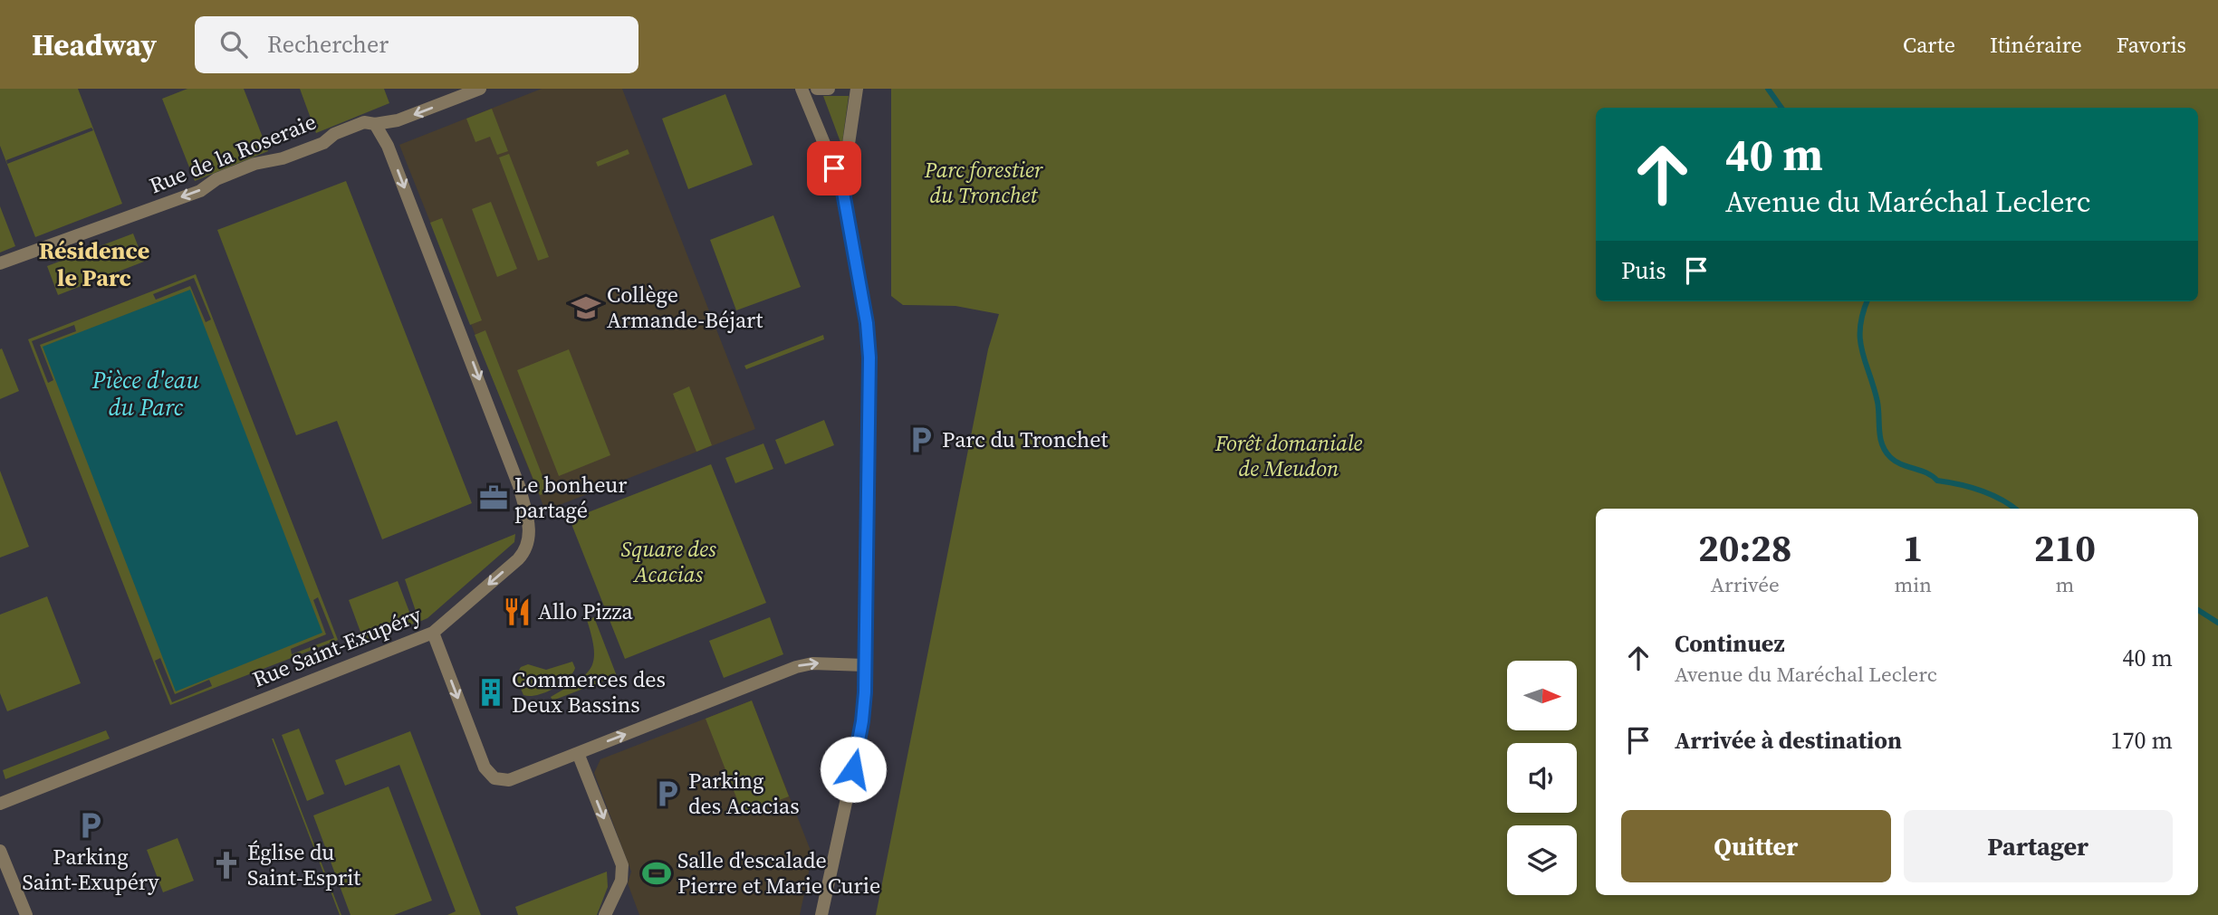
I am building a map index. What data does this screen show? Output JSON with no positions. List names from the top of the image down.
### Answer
{
  "streets": {
    "street": ["Rue de la Roseraie", "Rue Saint-Exupéry"]
  },
  "crossings": [
    ["Rue de la Roseraie", "Rue Saint-Exupéry"]
  ],
  "one_way": ["Rue de la Roseraie", "Rue Saint-Exupéry"],
  "districts": ["Résidence le Parc"],
  "water": ["Pièce d'eau du Parc"],
  "parks": ["Parc forestier du Tronchet", "Forêt domaniale de Meudon", "Square des Acacias"],
  "places": {
    "school or university": ["Collège Armande-Béjart"],
    "parking": ["Parc du Tronchet", "Parking des Acacias", "Parking Saint-Exupéry"],
    "office": ["Le bonheur partagé"],
    "restaurant": ["Allo Pizza"],
    "building": ["Commerces des Deux Bassins"],
    "church": ["Église du Saint-Esprit"],
    "sports": ["Salle d'escalade Pierre et Marie Curie"]
  },
  "north": "right",
  "page": {
    "header": "Headway",
    "search": "Rechercher",
    "nav": ["Carte", "Itinéraire", "Favoris"],
    "turn": ["40 m", "Avenue du Maréchal Leclerc"],
    "then": "Puis",
    "eta": [
      "20:28",
      "Arrivée",
      "1",
      "min",
      "210",
      "m"
    ],
    "list": [
      {
        "name": "Continuez",
        "note": "Avenue du Maréchal Leclerc",
        "value": "40 m"
      },
      {
        "name": "Arrivée à destination",
        "value": "170 m"
      }
    ],
    "buttons": ["Quitter", "Partager"]
  }
}
